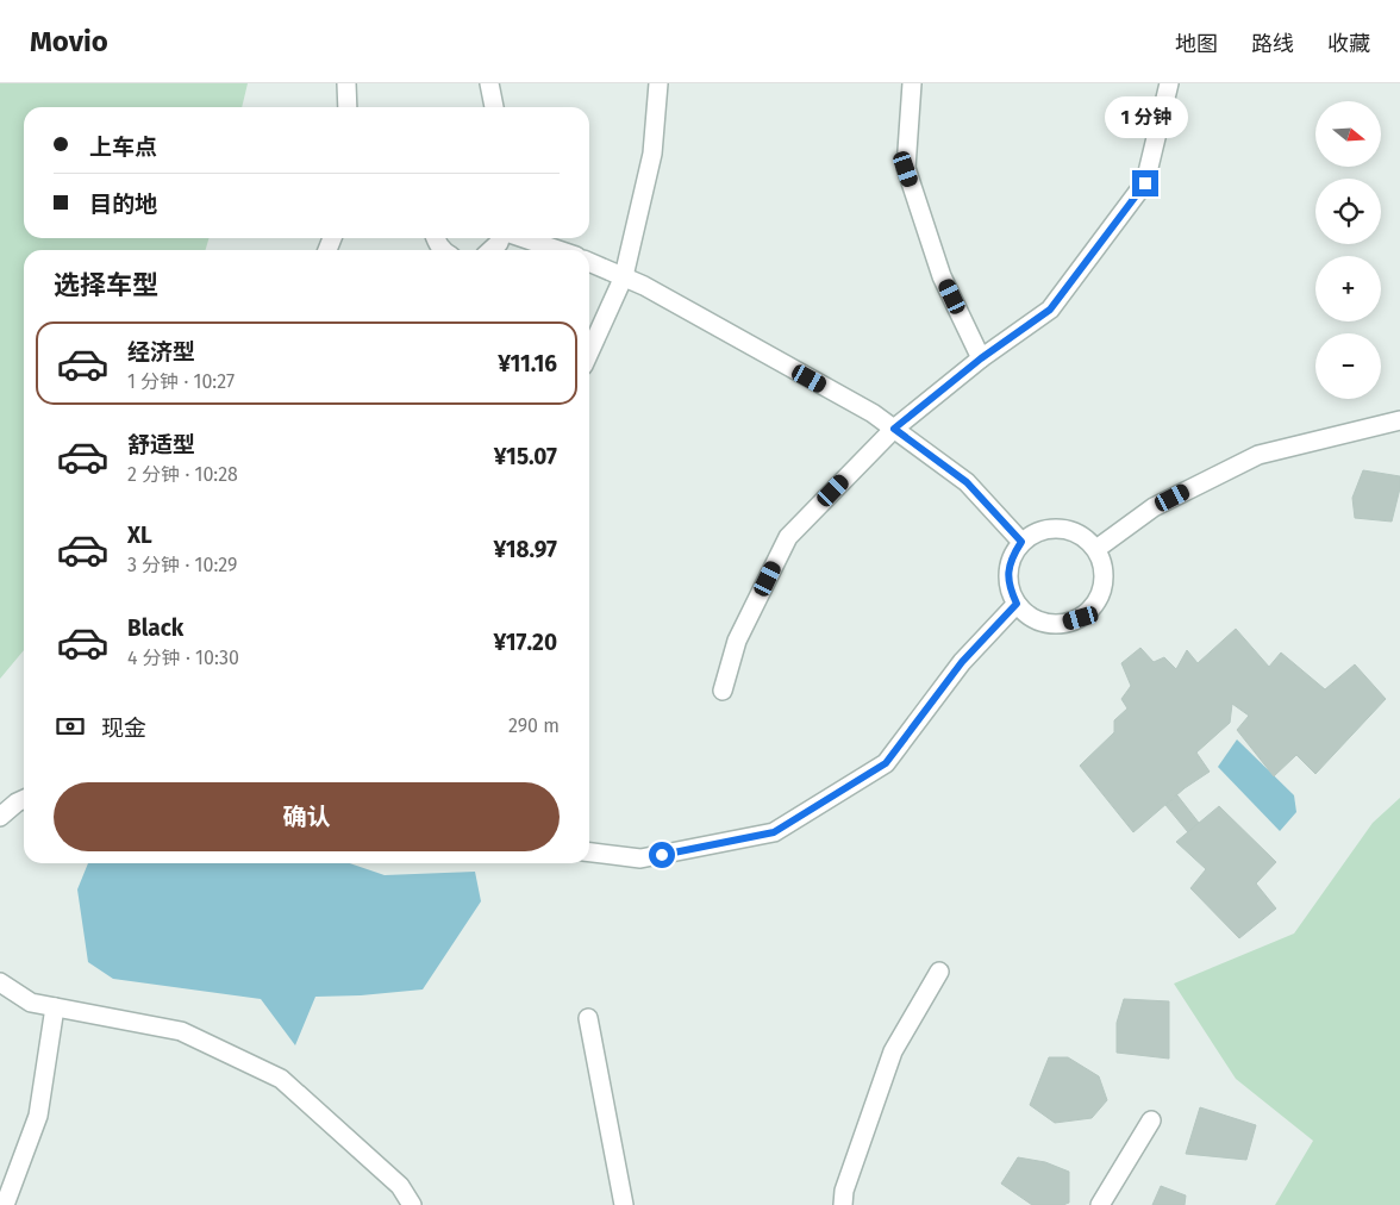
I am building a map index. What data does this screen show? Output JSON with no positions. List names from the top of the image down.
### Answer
{
  "north": "right",
  "page": {
    "header": "Movio",
    "nav": ["地图", "路线", "收藏"],
    "bubble": "1 分钟",
    "map_buttons": ["+", "−"],
    "banner": ["上车点", "目的地"],
    "heading": "选择车型",
    "list": [
      {
        "name": "经济型",
        "note": "1 分钟 · 10:27",
        "value": "¥11.16"
      },
      {
        "name": "舒适型",
        "note": "2 分钟 · 10:28",
        "value": "¥15.07"
      },
      {
        "name": "XL",
        "note": "3 分钟 · 10:29",
        "value": "¥18.97"
      },
      {
        "name": "Black",
        "note": "4 分钟 · 10:30",
        "value": "¥17.20"
      }
    ],
    "pay": ["现金", "290 m"],
    "buttons": "确认"
  }
}
